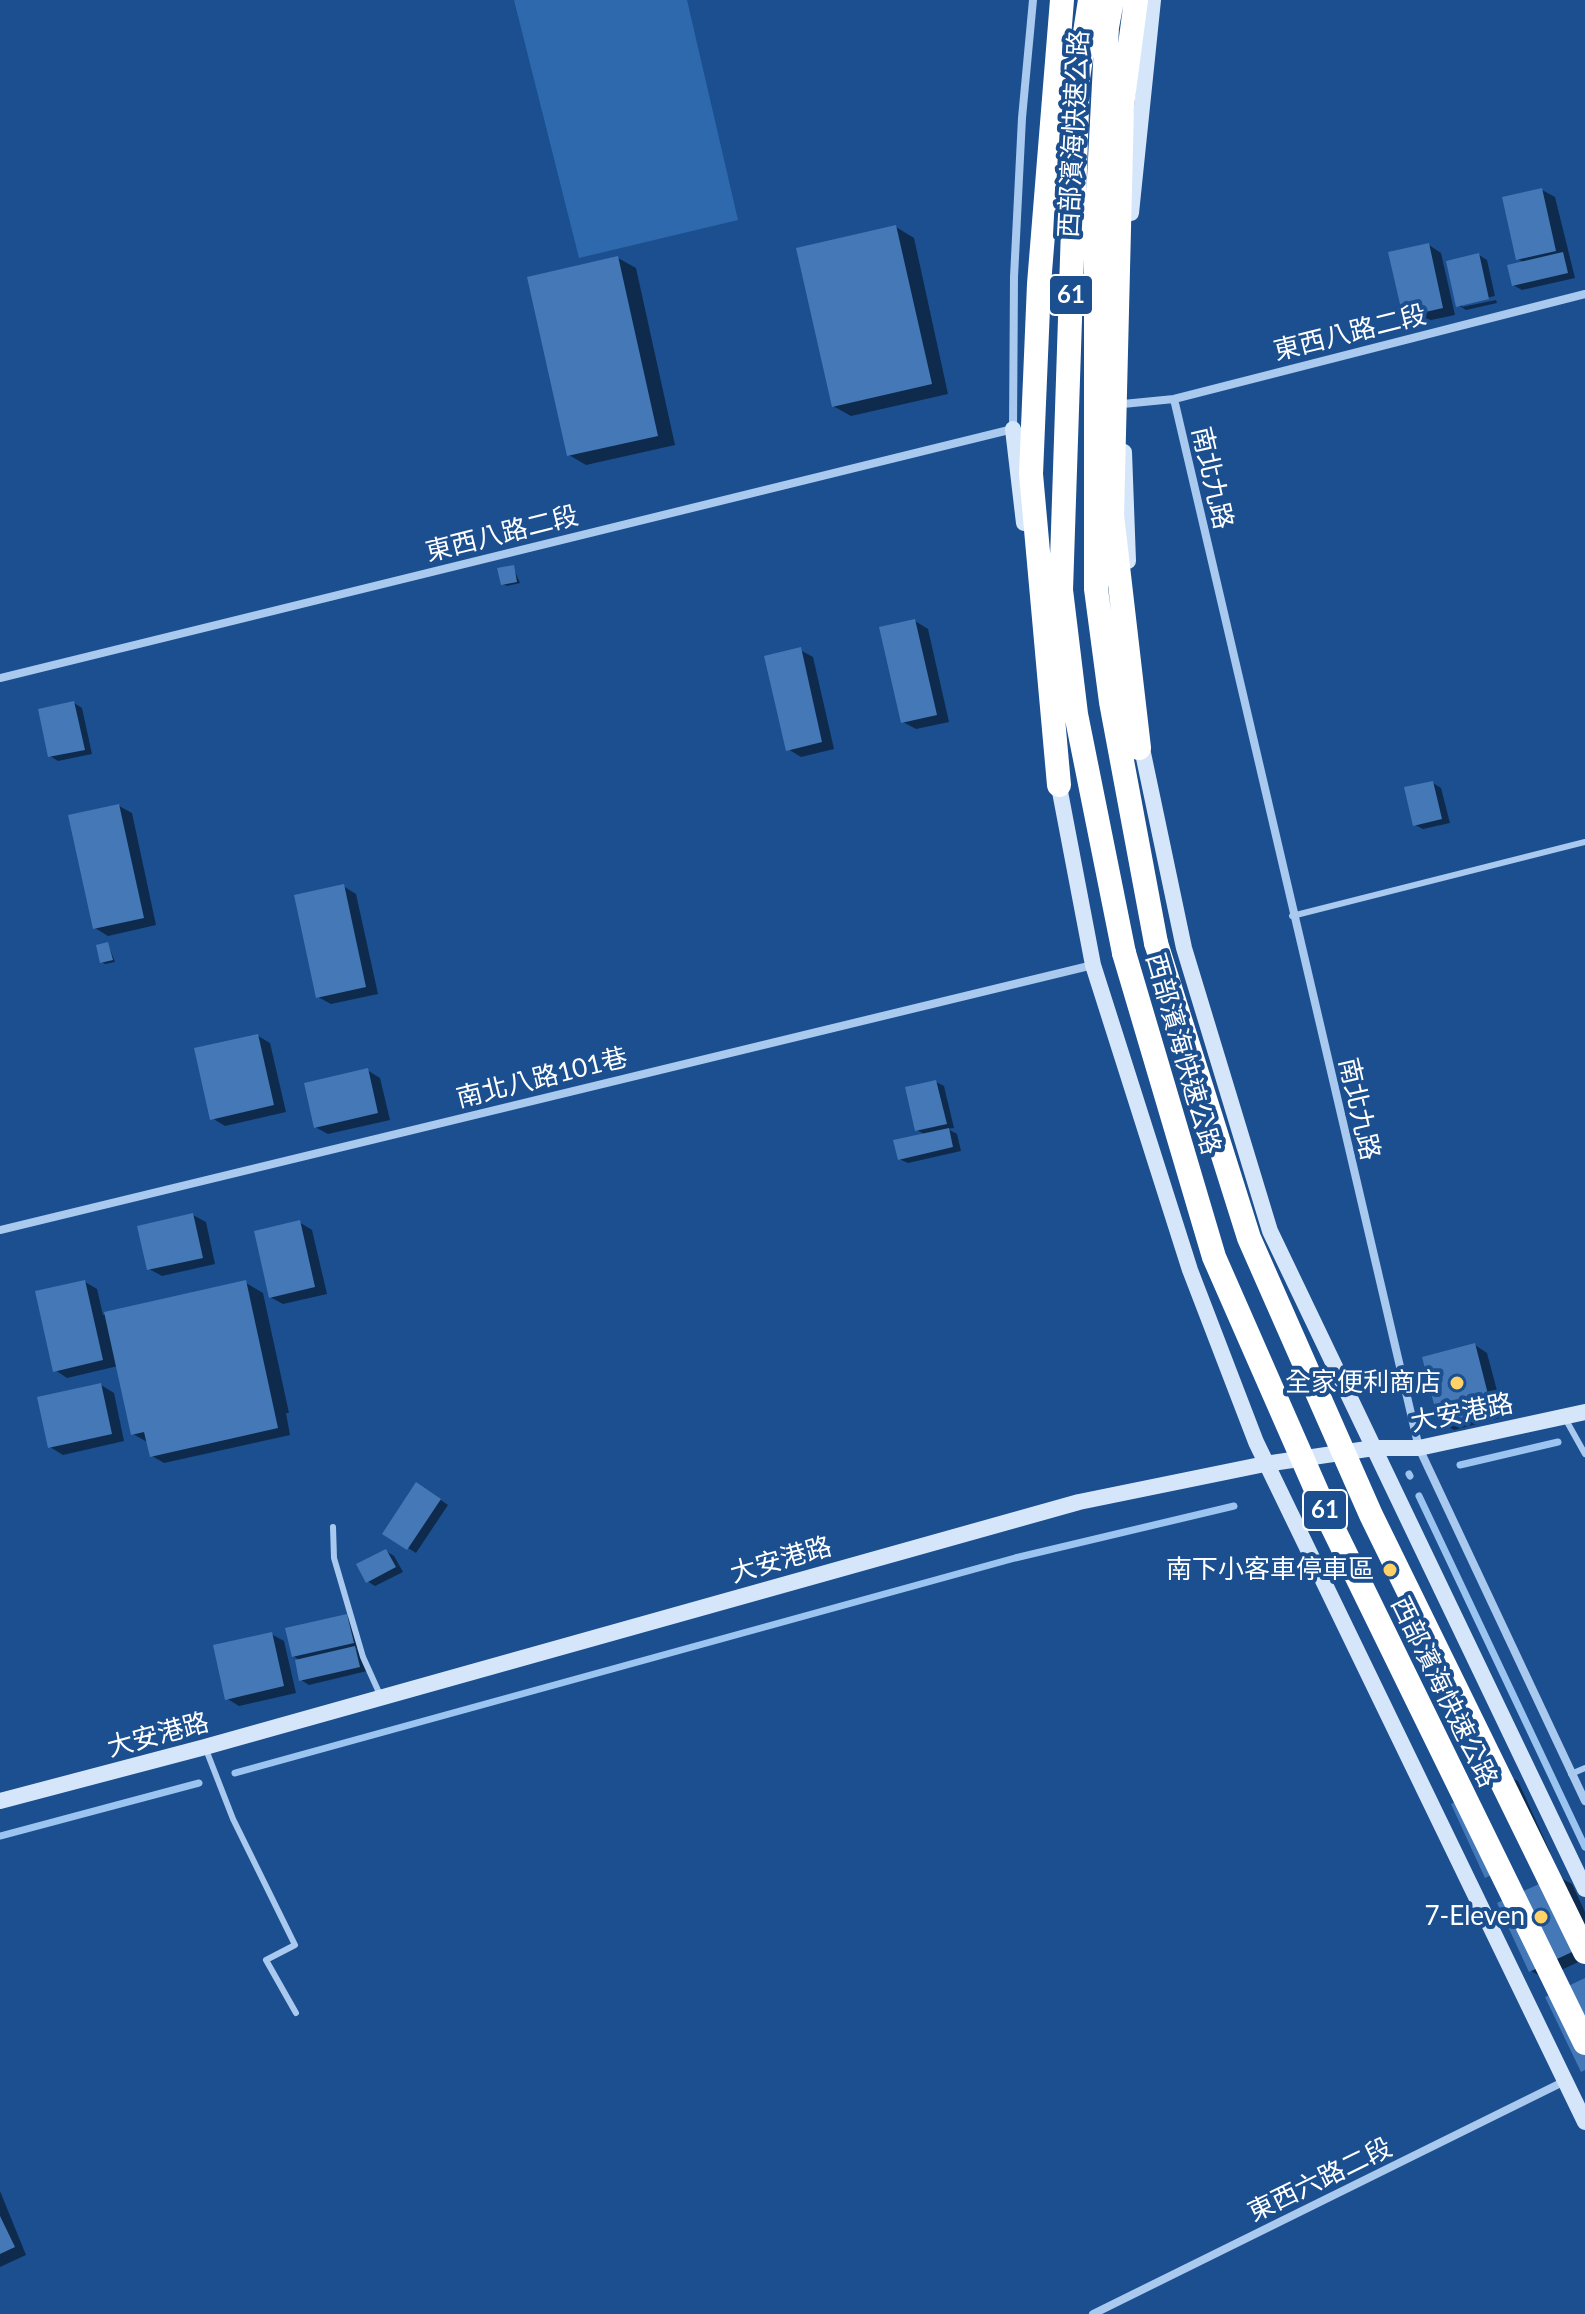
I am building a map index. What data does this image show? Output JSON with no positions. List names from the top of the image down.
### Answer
{
  "streets": {
    "highway": ["西部濱海快速公路", "61"],
    "street": [
      "東西八路二段",
      "南北九路",
      "南北八路101巷",
      "大安港路",
      "東西六路二段"
    ]
  },
  "crossings": [
    ["東西八路二段", "南北九路"],
    ["南北九路", "大安港路"]
  ],
  "places": ["全家便利商店", "南下小客車停車區", "7-Eleven"]
}
